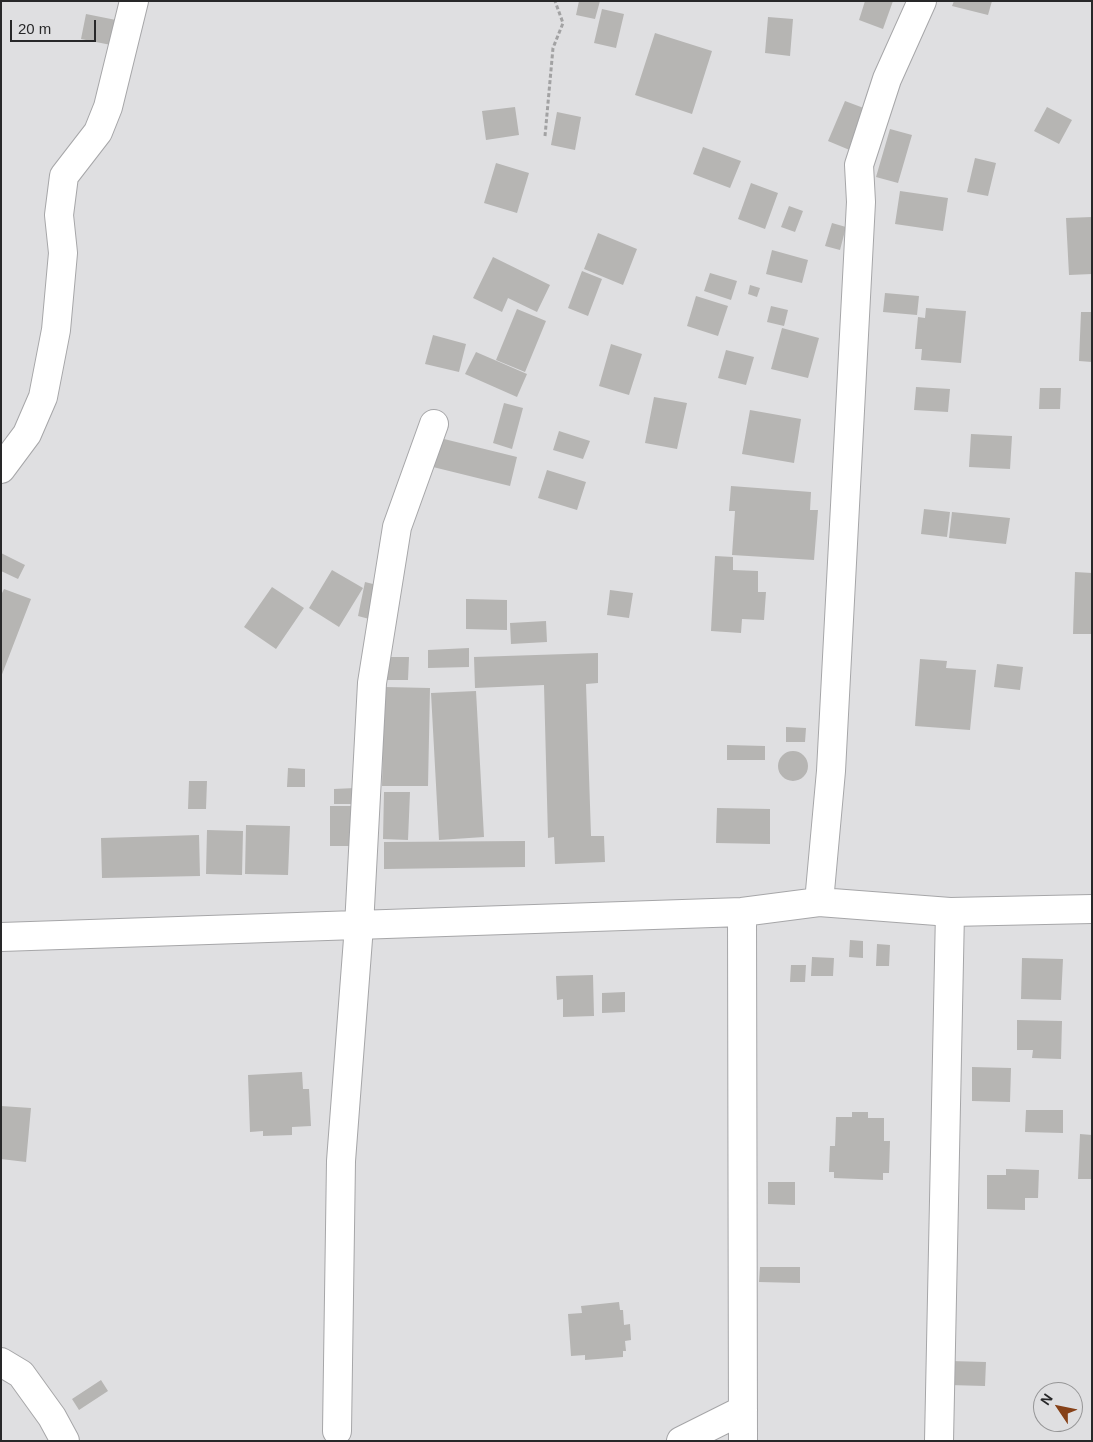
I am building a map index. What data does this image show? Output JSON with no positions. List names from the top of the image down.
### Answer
{
  "scale_bar": "20 m",
  "north": "top left"
}
